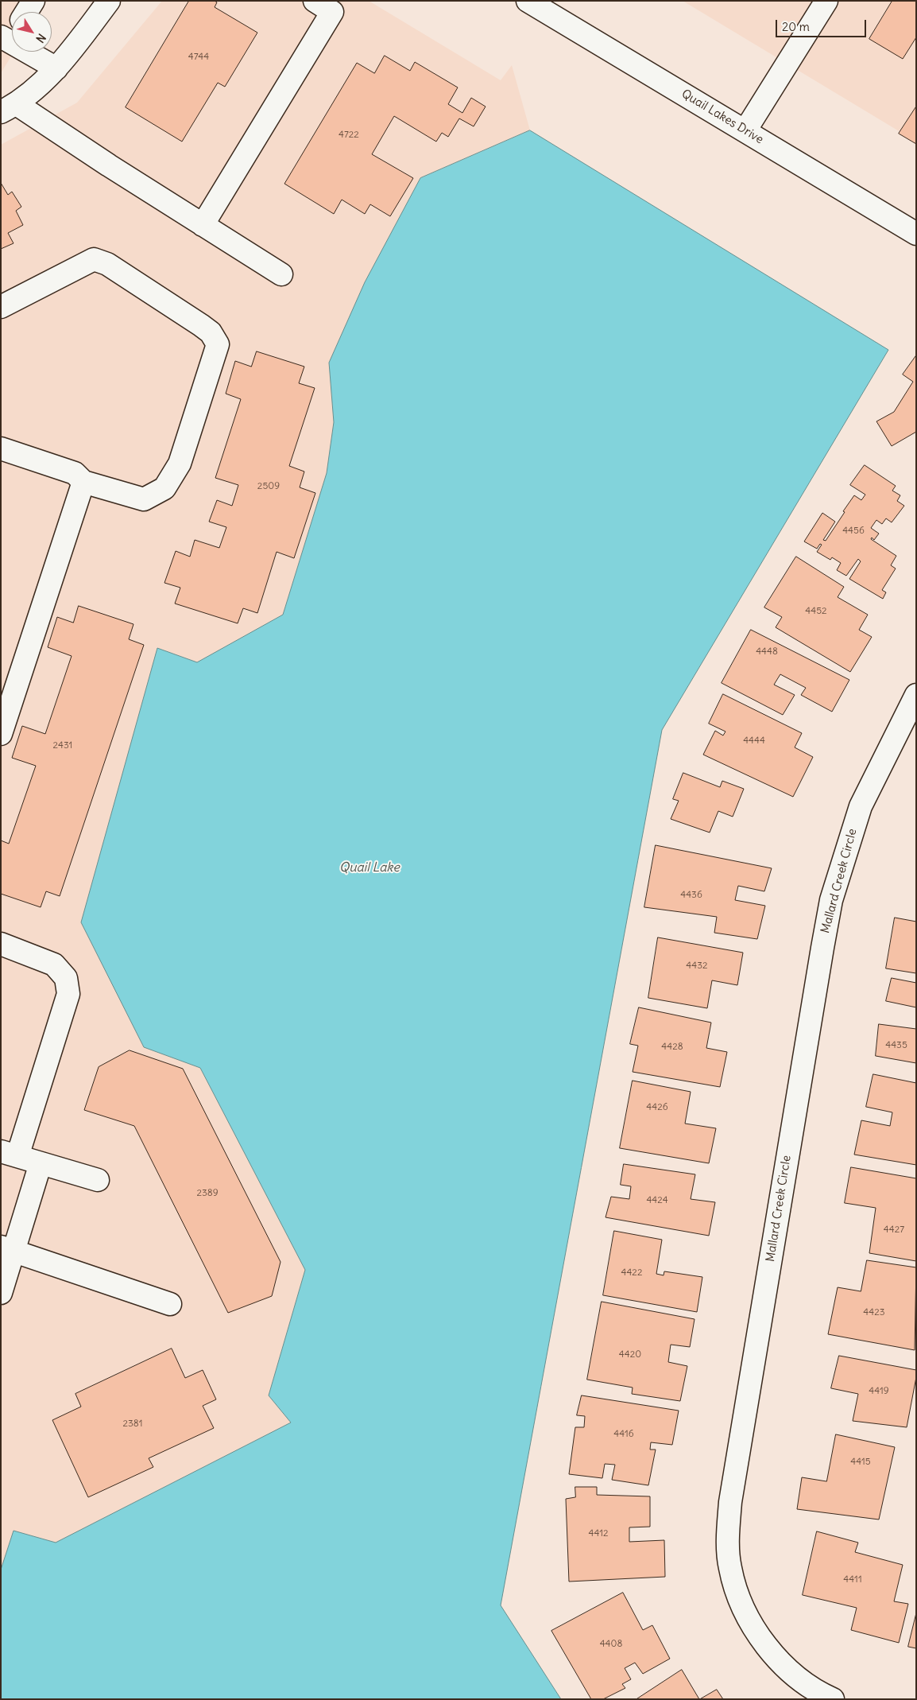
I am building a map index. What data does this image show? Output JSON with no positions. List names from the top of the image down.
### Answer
{
  "streets": {
    "street": ["Quail Lakes Drive", "Mallard Creek Circle"]
  },
  "water": ["Quail Lake"],
  "house_numbers": [
    "4744",
    "4722",
    "2509",
    "4456",
    "4452",
    "4448",
    "4444",
    "2431",
    "4436",
    "4432",
    "4435",
    "4428",
    "4426",
    "2389",
    "4424",
    "4427",
    "4422",
    "4423",
    "4420",
    "4419",
    "2381",
    "4416",
    "4415",
    "4412",
    "4411",
    "4408"
  ],
  "scale_bar": "20 m",
  "north": "bottom right"
}
